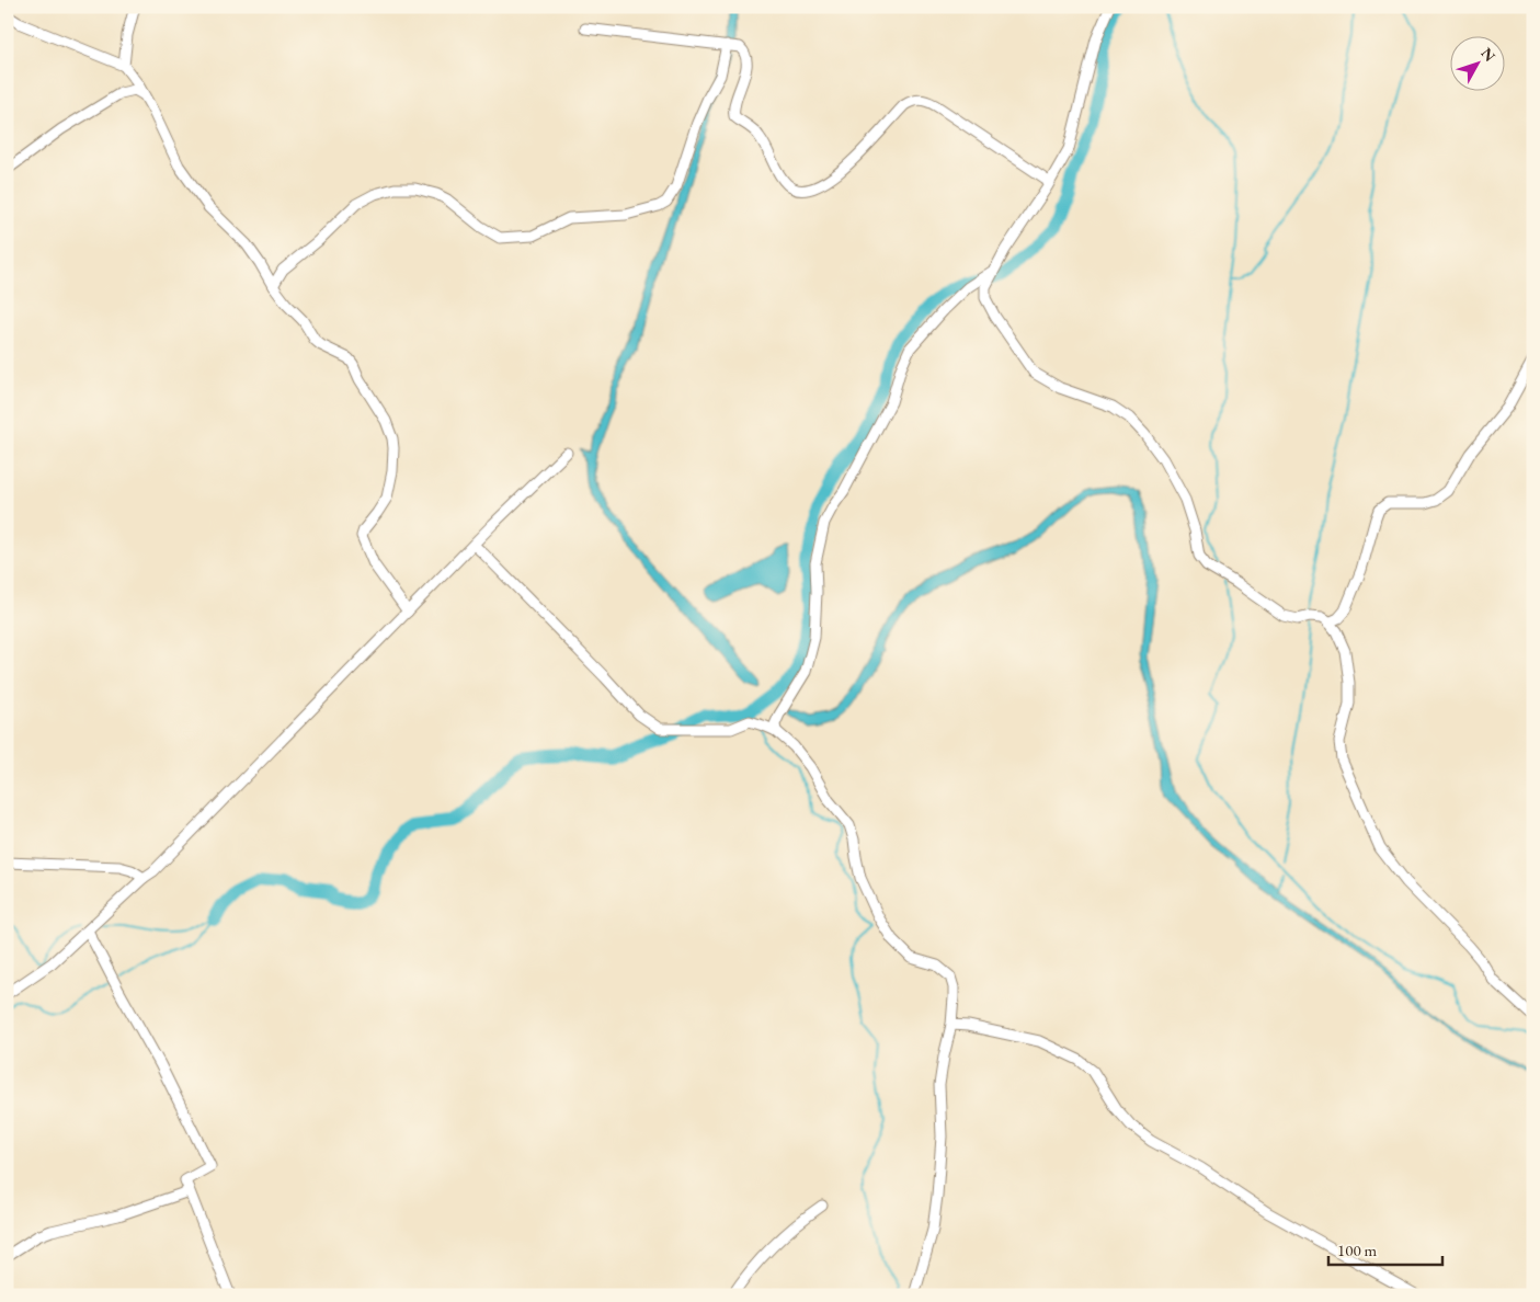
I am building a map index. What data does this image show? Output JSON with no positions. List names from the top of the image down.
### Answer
{
  "scale_bar": "100 m",
  "north": "top right"
}
